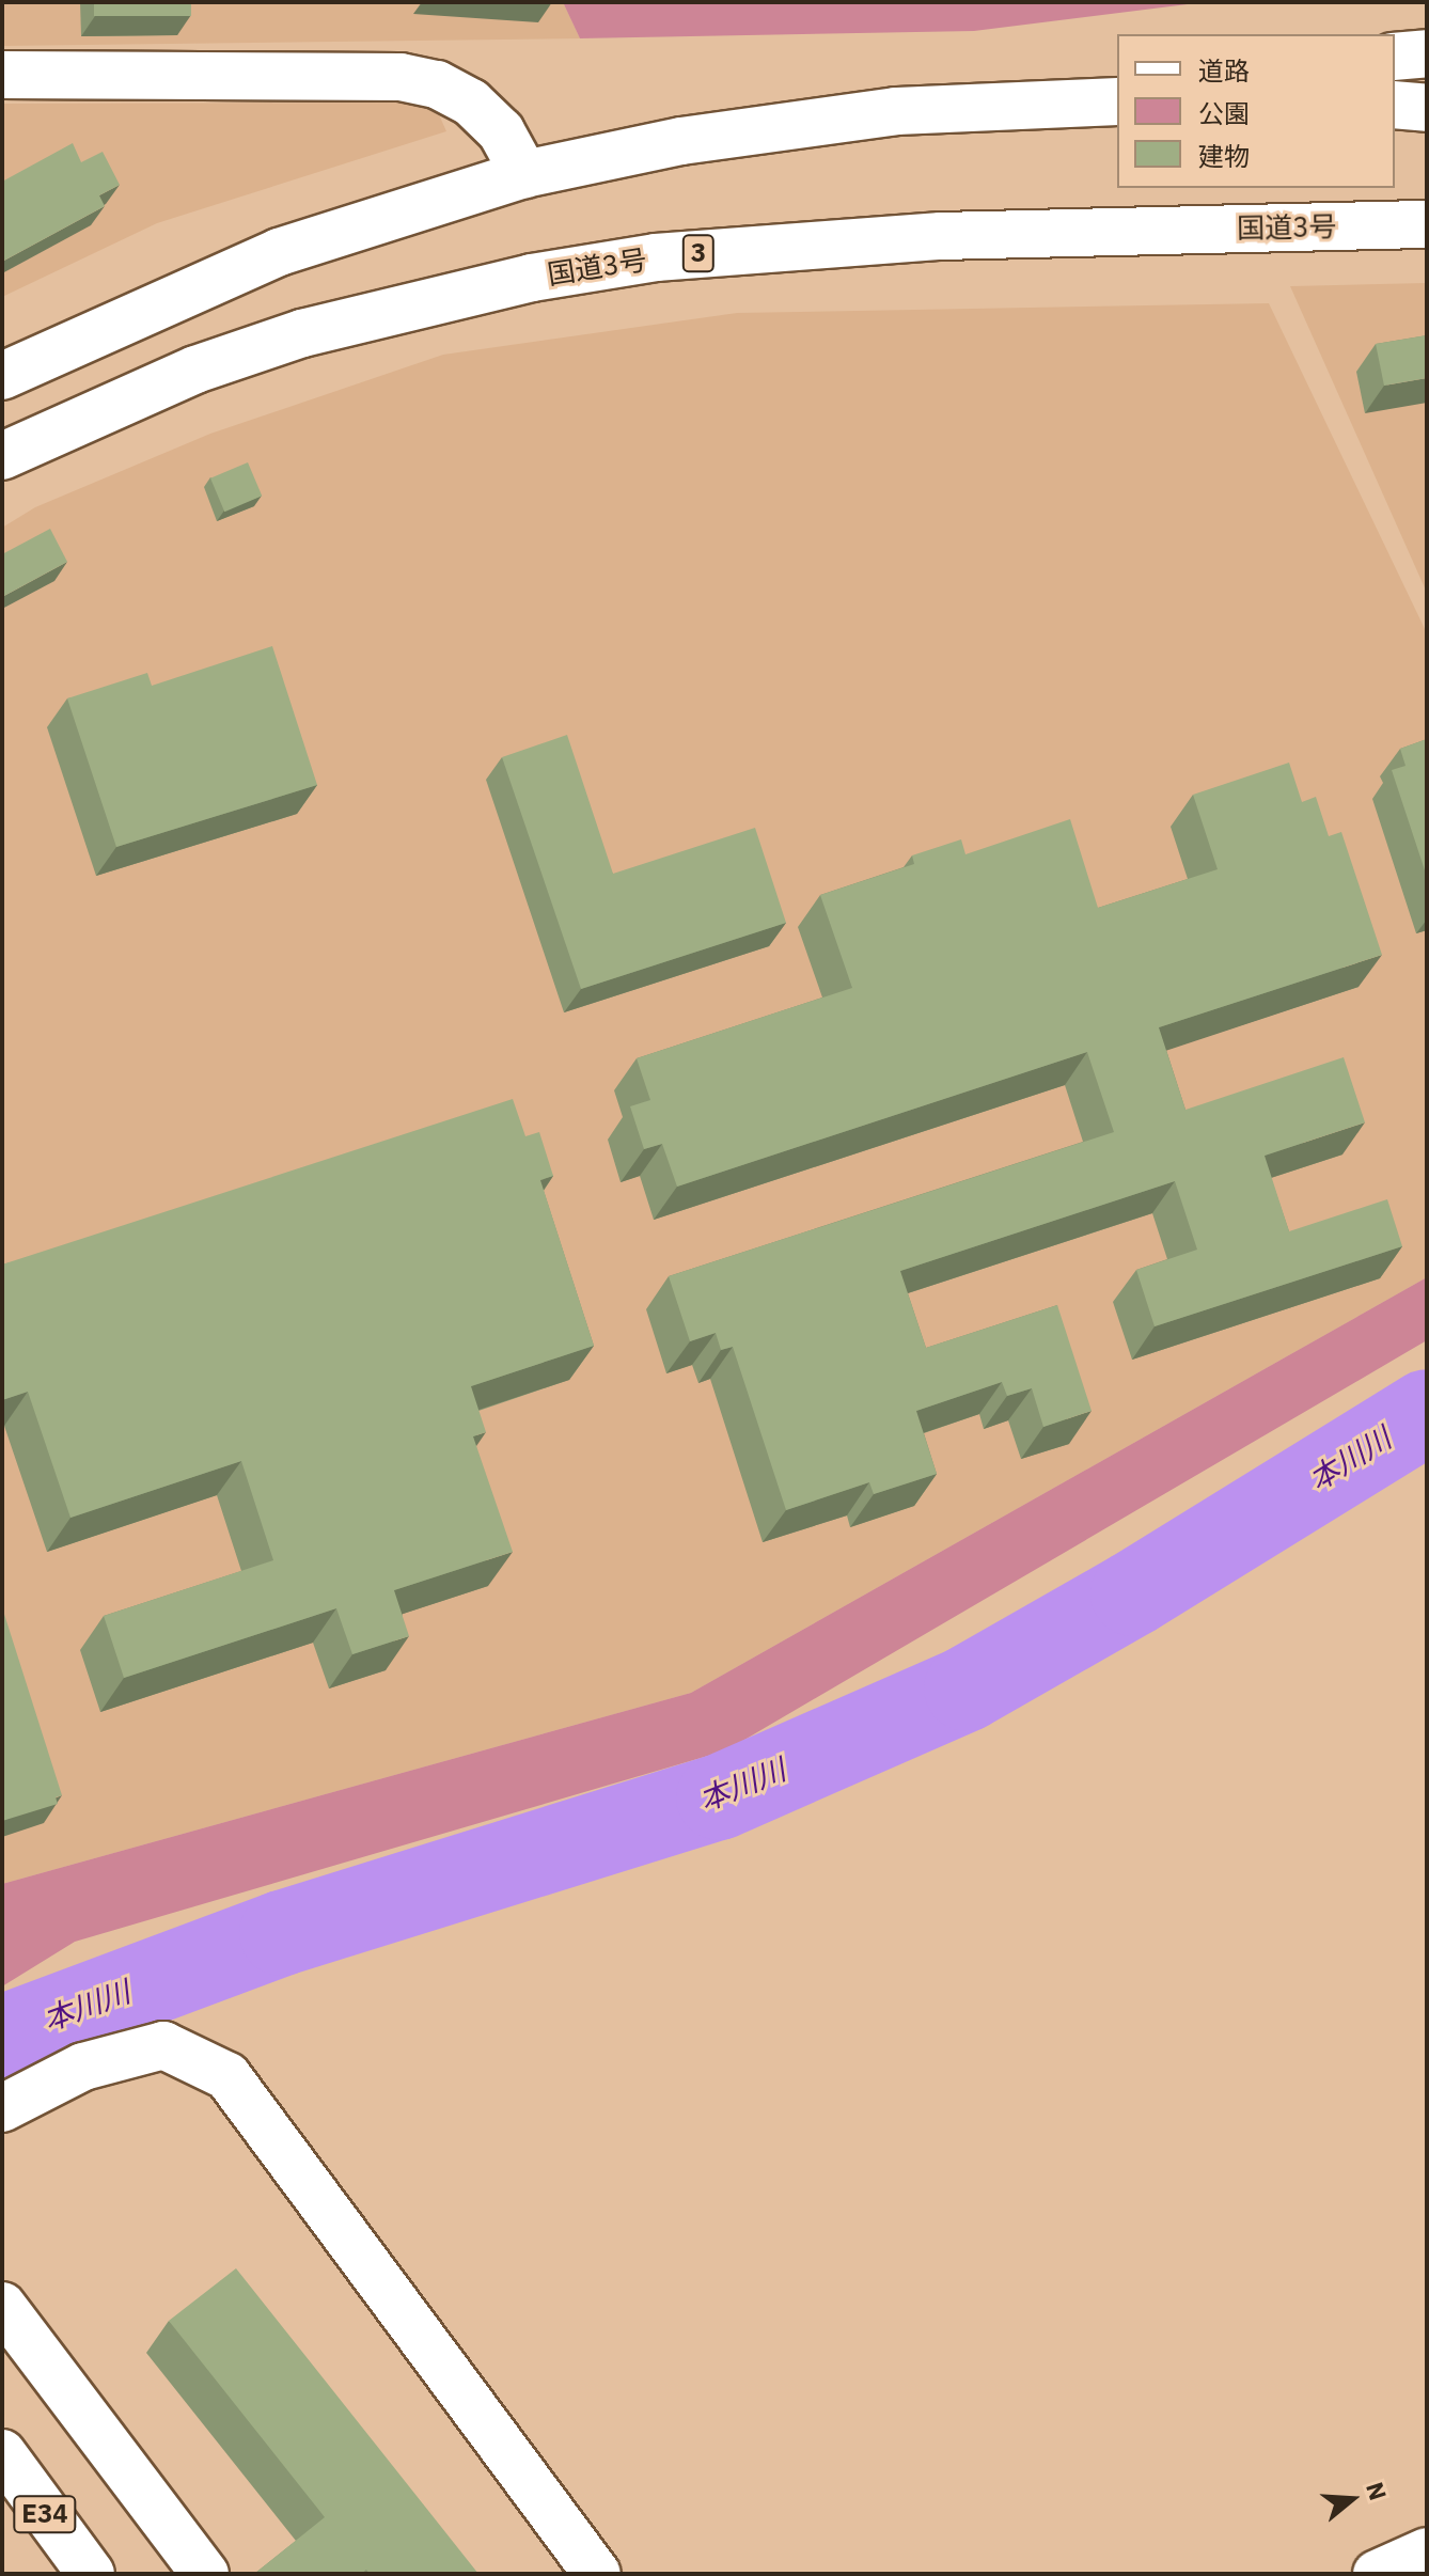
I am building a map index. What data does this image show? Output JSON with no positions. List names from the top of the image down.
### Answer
{
  "streets": {
    "main road": ["国道3号", "3", "E34"]
  },
  "water": ["本川川"],
  "legend": ["道路", "公園", "建物"],
  "north": "right"
}
